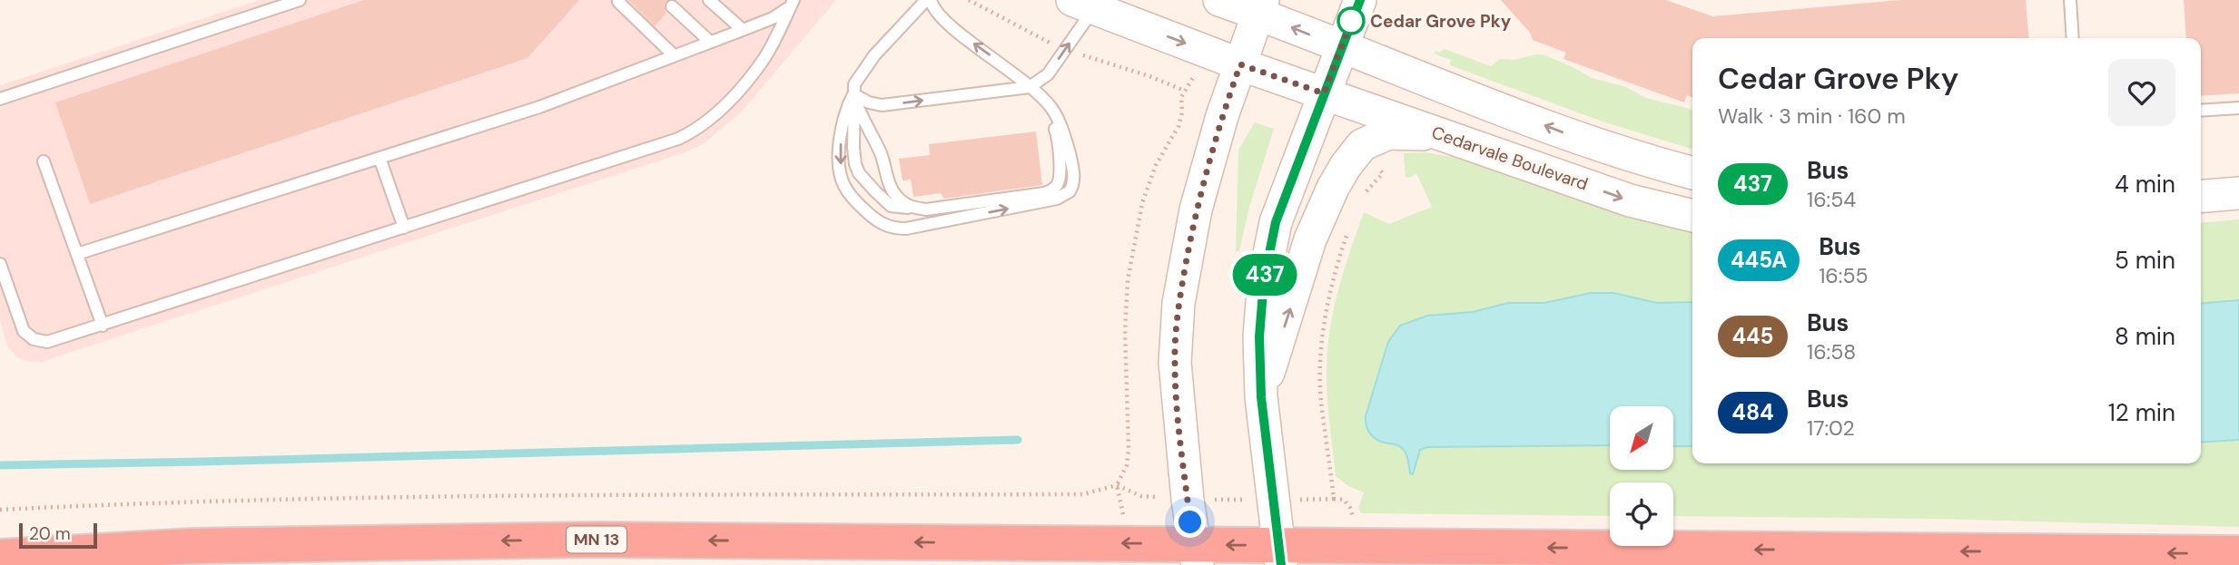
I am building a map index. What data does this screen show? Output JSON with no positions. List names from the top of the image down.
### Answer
{
  "streets": {
    "highway": ["MN 13"],
    "street": ["Cedarvale Boulevard"]
  },
  "places": ["Cedar Grove Pky"],
  "lines": ["bus line 437"],
  "scale_bar": "20 m",
  "north": "bottom left",
  "page": {
    "on_map": "437",
    "heading": ["Cedar Grove Pky", "Walk · 3 min · 160 m"],
    "list": [
      {
        "mark": "437",
        "name": "Bus",
        "note": "16:54",
        "value": "4 min"
      },
      {
        "mark": "445A",
        "name": "Bus",
        "note": "16:55",
        "value": "5 min"
      },
      {
        "mark": "445",
        "name": "Bus",
        "note": "16:58",
        "value": "8 min"
      },
      {
        "mark": "484",
        "name": "Bus",
        "note": "17:02",
        "value": "12 min"
      }
    ],
    "scale": "20 m"
  }
}
